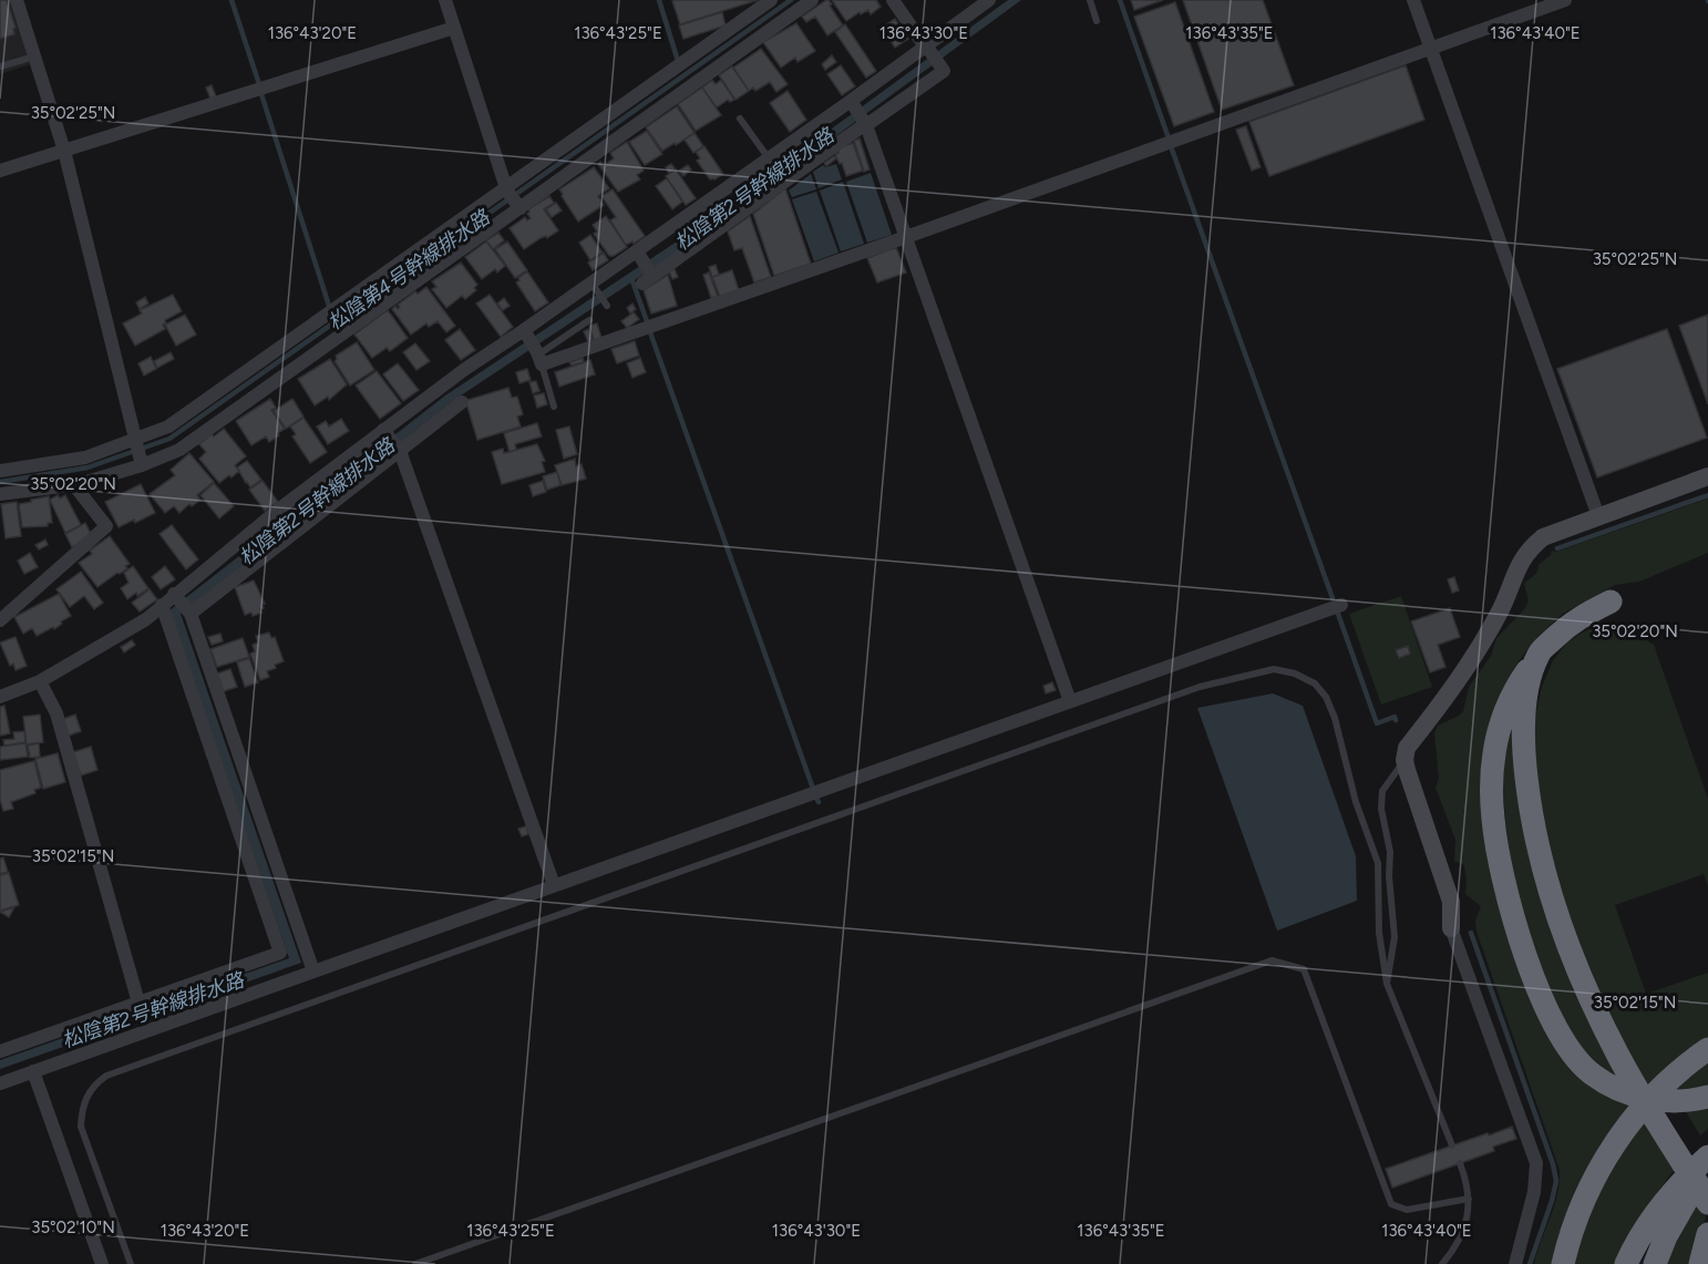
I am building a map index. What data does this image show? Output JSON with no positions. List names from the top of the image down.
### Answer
{
  "water": ["松陰第2号幹線排水路", "松陰第4号幹線排水路"],
  "coordinates": [
    "136°43'20\"E",
    "136°43'25\"E",
    "136°43'30\"E",
    "136°43'35\"E",
    "136°43'40\"E",
    "35°02'25\"N",
    "35°02'20\"N",
    "35°02'15\"N",
    "35°02'10\"N"
  ]
}
